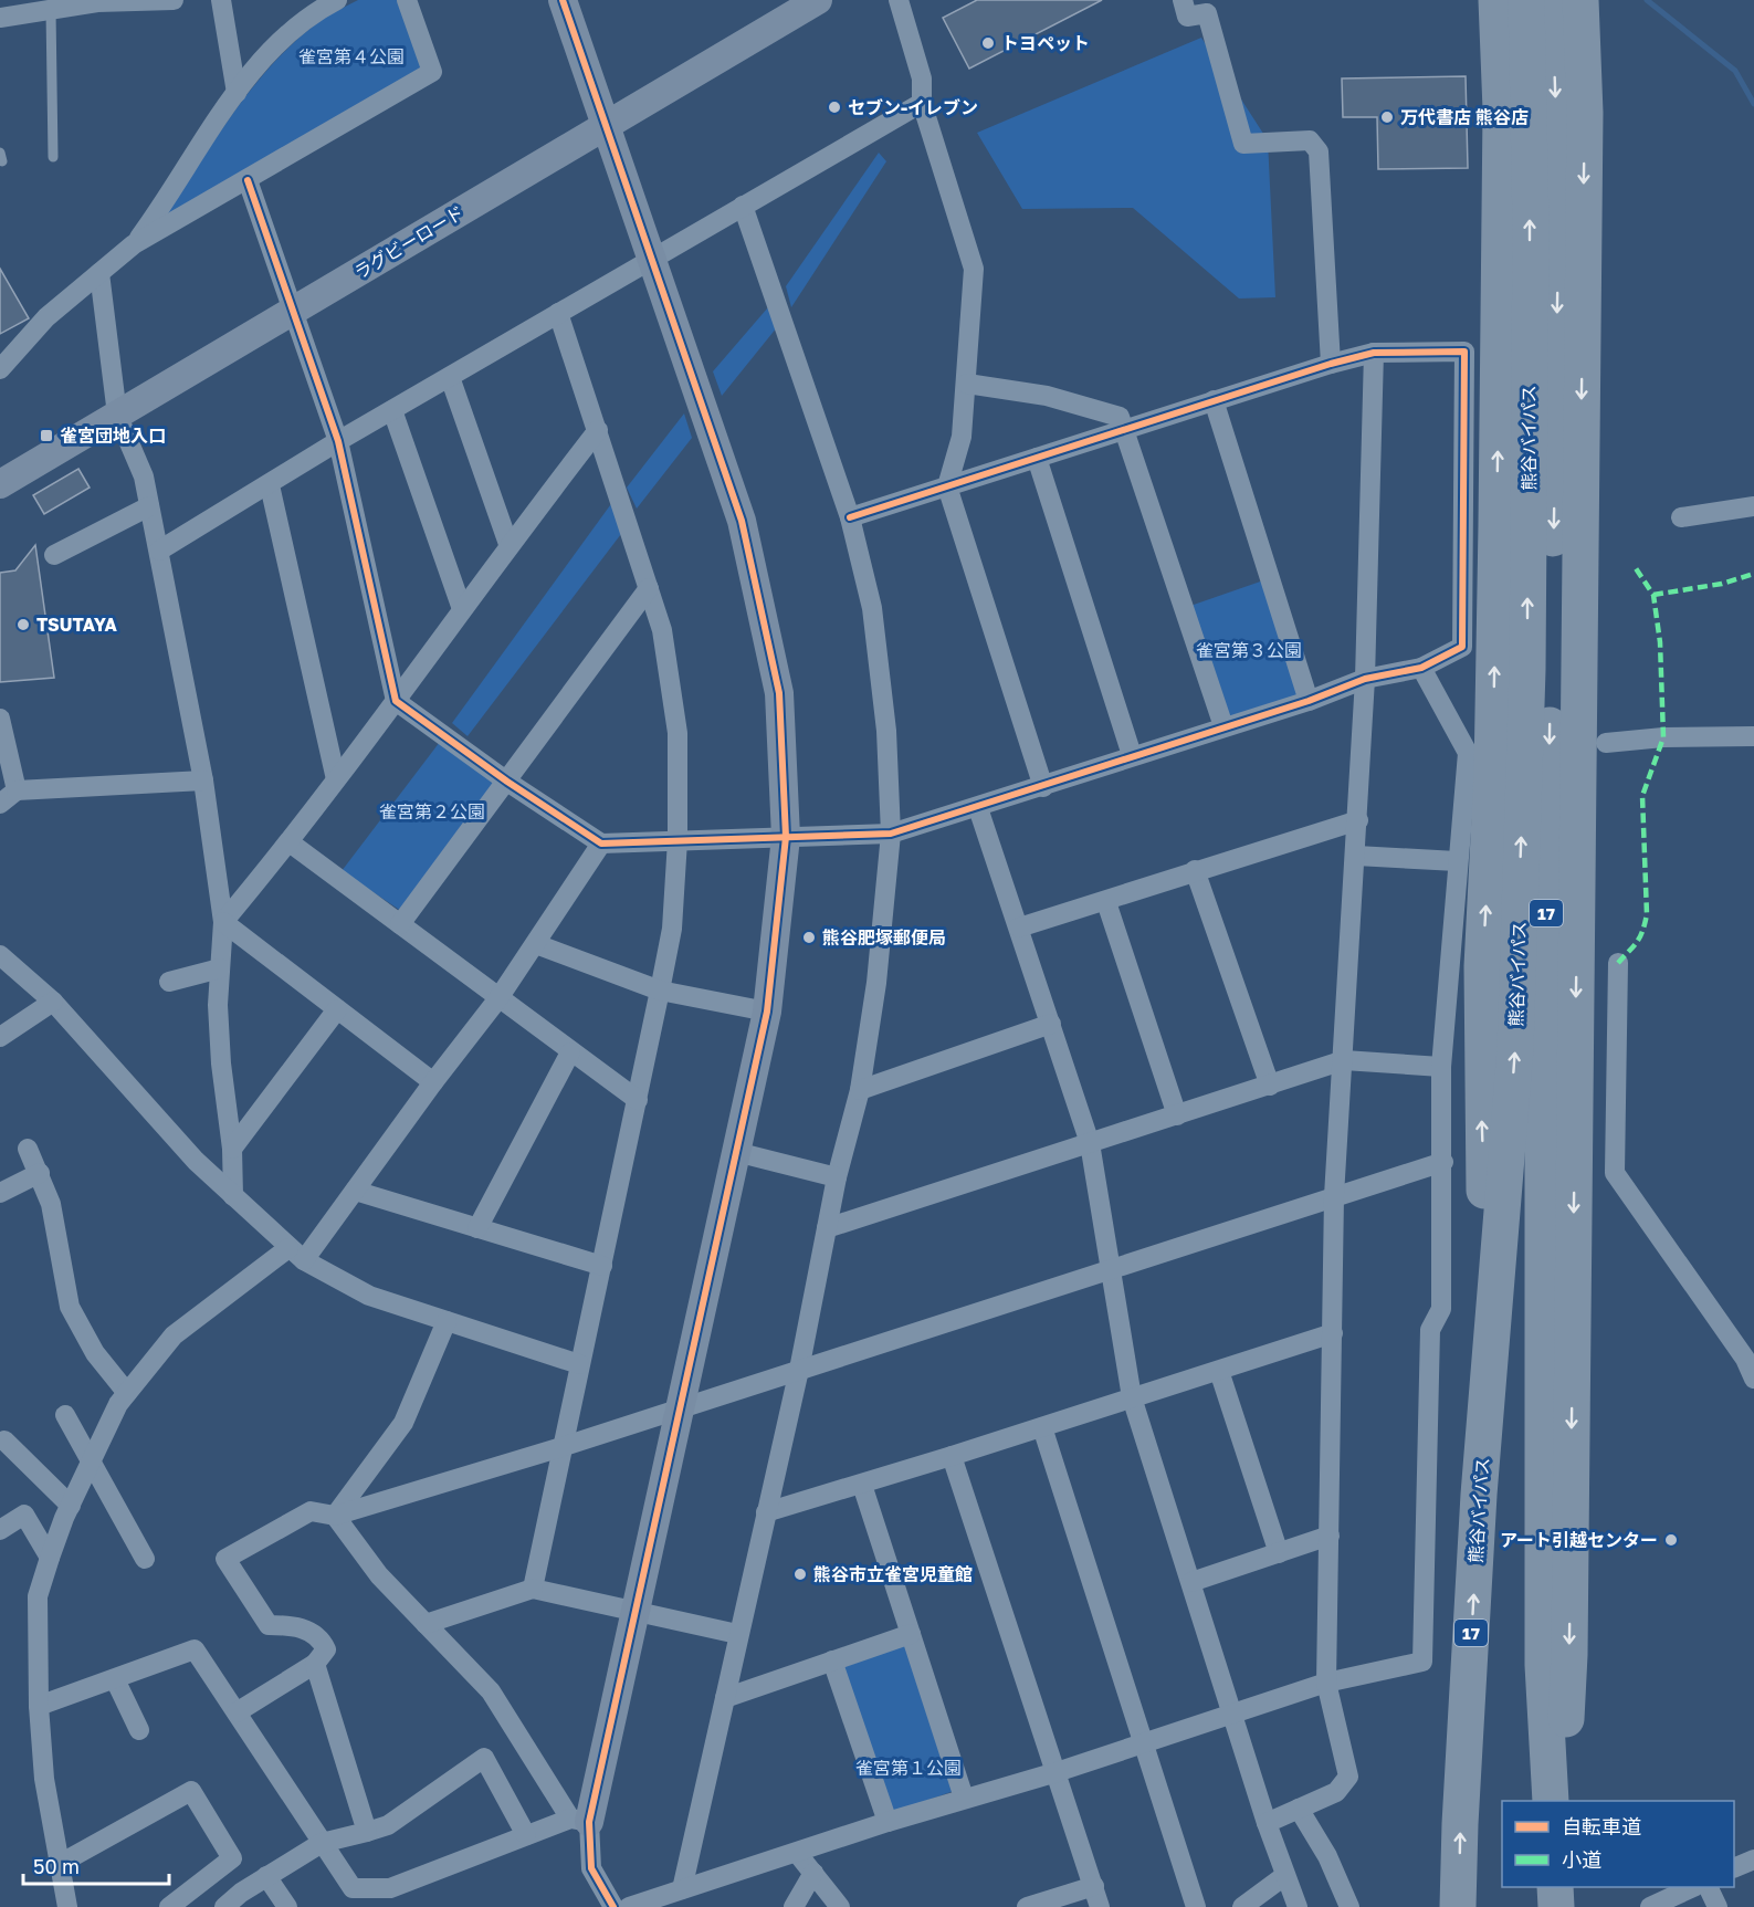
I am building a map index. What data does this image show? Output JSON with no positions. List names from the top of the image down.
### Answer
{
  "streets": {
    "highway": ["熊谷バイパス", "17"],
    "street": ["ラグビーロード"]
  },
  "crossings": [
    ["熊谷バイパス", "17"]
  ],
  "parks": [
    "雀宮第４公園",
    "雀宮第３公園",
    "雀宮第２公園",
    "雀宮第１公園"
  ],
  "places": {
    "other": [
      "トヨペット",
      "セブン-イレブン",
      "万代書店 熊谷店",
      "TSUTAYA",
      "熊谷肥塚郵便局",
      "アート引越センター",
      "熊谷市立雀宮児童館"
    ],
    "transit": ["雀宮団地入口"]
  },
  "legend": ["自転車道", "小道"],
  "scale_bar": "50 m"
}
